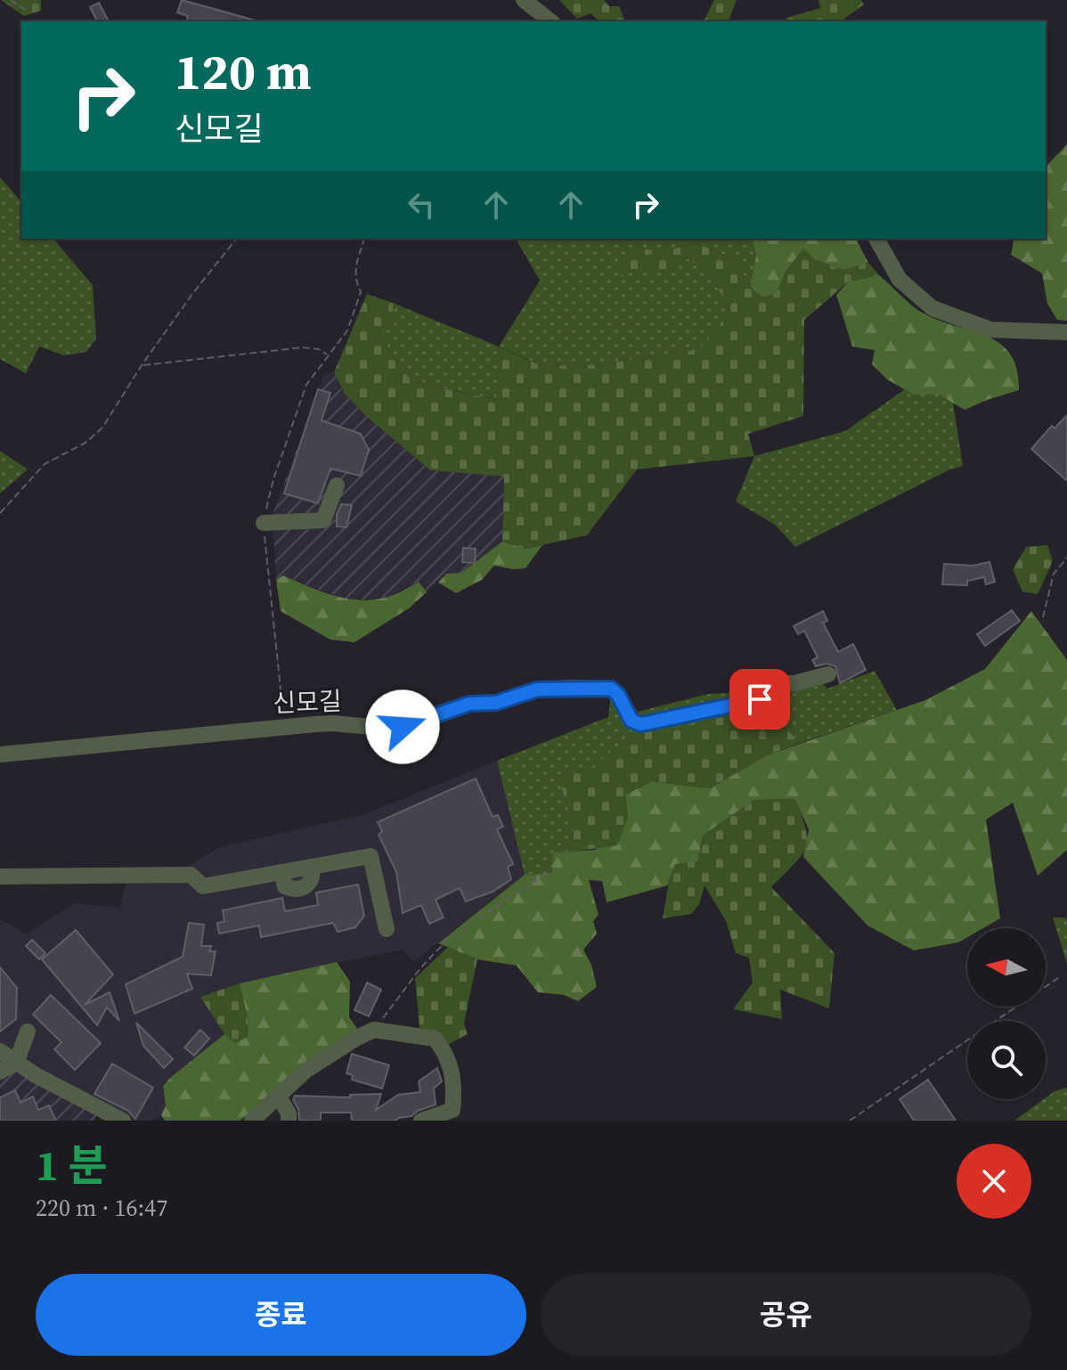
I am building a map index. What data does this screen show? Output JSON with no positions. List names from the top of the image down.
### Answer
{
  "streets": {
    "street": ["신모길"]
  },
  "north": "left",
  "page": {
    "turn": ["120 m", "신모길"],
    "heading": ["1 분", "220 m · 16:47"],
    "buttons": ["종료", "공유"]
  }
}
